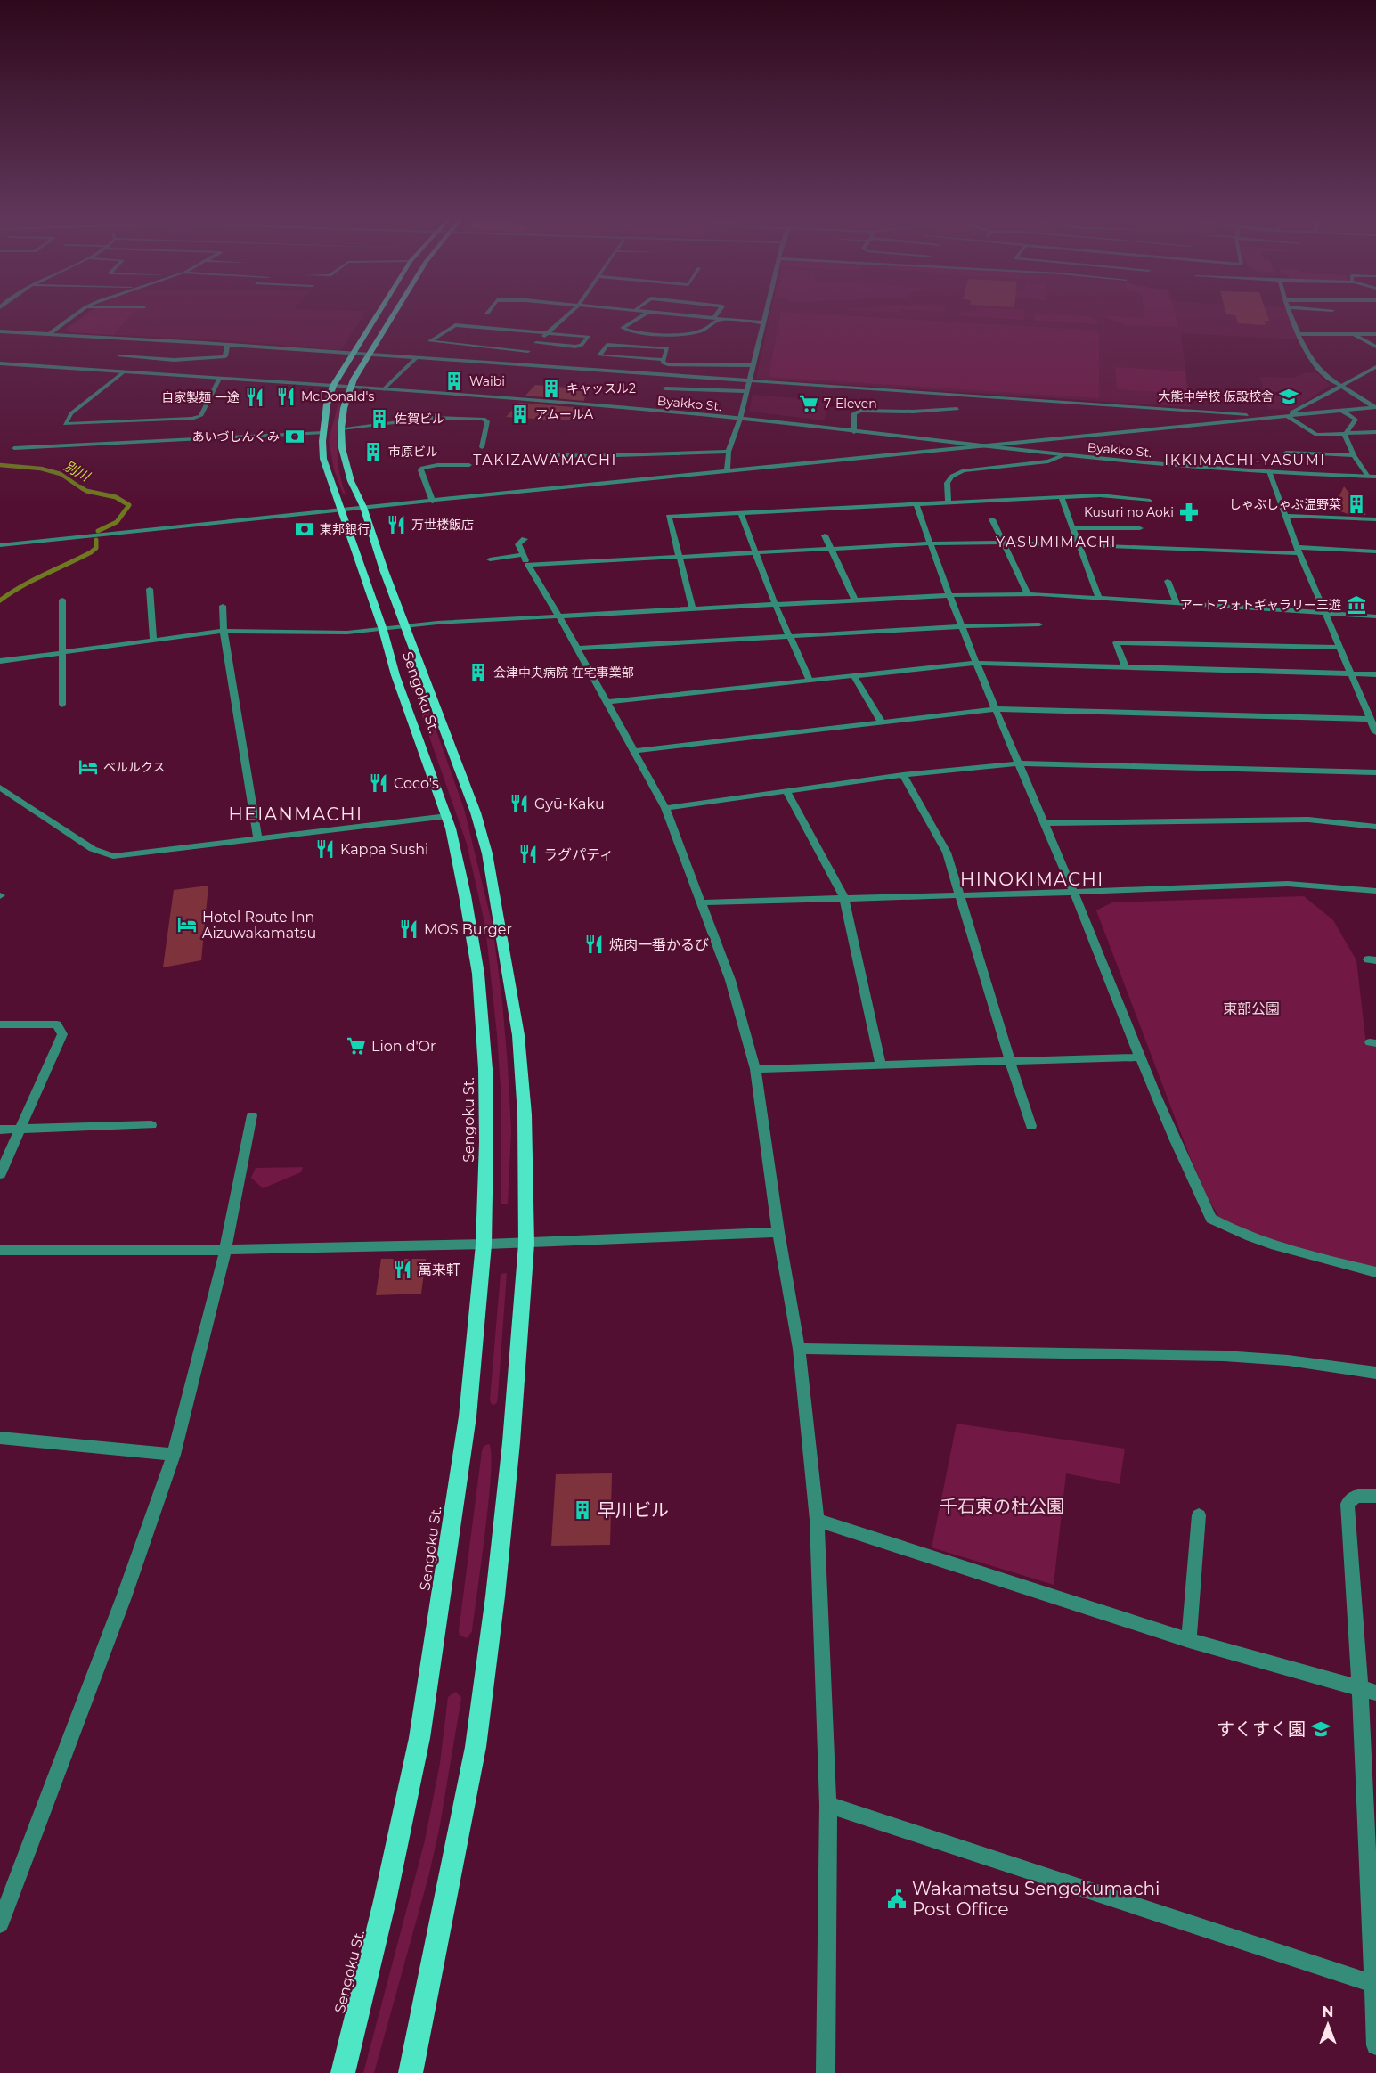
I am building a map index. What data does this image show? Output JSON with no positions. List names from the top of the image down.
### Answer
{
  "streets": {
    "main road": ["Sengoku St."],
    "street": ["Byakko St."]
  },
  "crossings": [
    ["Byakko St.", "Sengoku St."]
  ],
  "districts": [
    "TAKIZAWAMACHI",
    "IKKIMACHI-YASUMI",
    "YASUMIMACHI",
    "HEIANMACHI",
    "HINOKIMACHI"
  ],
  "water": ["別川"],
  "parks": ["東部公園", "千石東の杜公園"],
  "places": {
    "building": [
      "Waibi",
      "キャッスル2",
      "アムールA",
      "佐賀ビル",
      "市原ビル",
      "しゃぶしゃぶ温野菜",
      "会津中央病院 在宅事業部",
      "早川ビル"
    ],
    "restaurant": [
      "McDonald's",
      "自家製麺 一途",
      "万世楼飯店",
      "Coco's",
      "Gyū-Kaku",
      "Kappa Sushi",
      "ラグパティ",
      "MOS Burger",
      "焼肉一番かるび",
      "萬来軒"
    ],
    "school or university": ["大熊中学校 仮設校舎", "すくすく園"],
    "supermarket": ["7-Eleven", "Lion d'Or"],
    "bank": ["あいづしんくみ", "東邦銀行"],
    "pharmacy": ["Kusuri no Aoki"],
    "museum": ["アートフォトギャラリー三遊"],
    "hotel": ["ベルルクス", "Hotel Route Inn Aizuwakamatsu"],
    "public building": ["Wakamatsu Sengokumachi Post Office"]
  },
  "north": "top"
}
